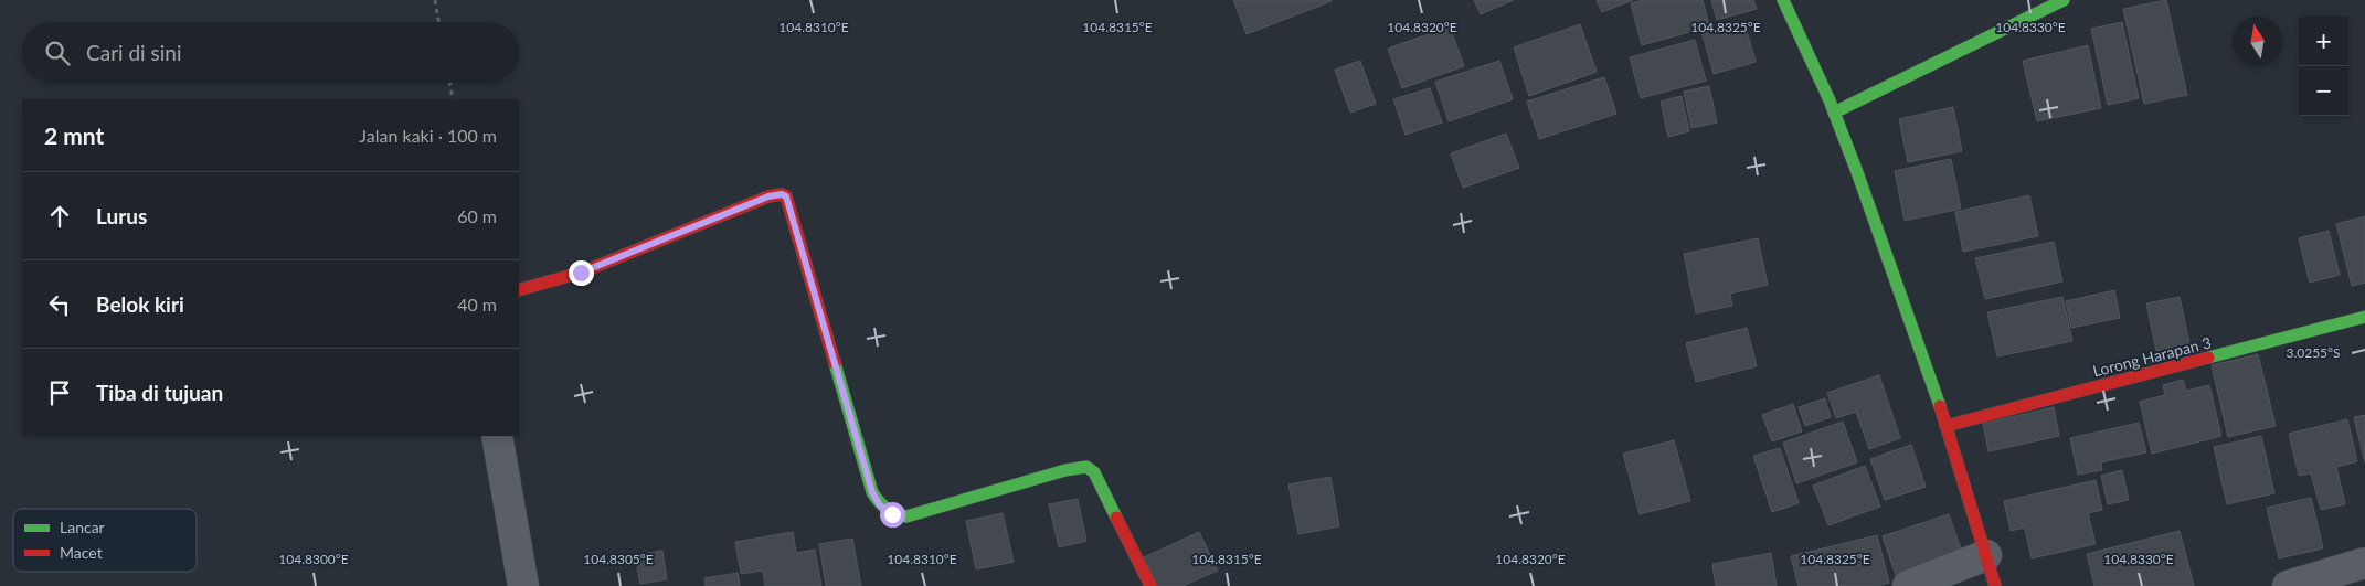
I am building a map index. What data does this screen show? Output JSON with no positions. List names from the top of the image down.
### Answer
{
  "streets": {
    "street": ["Lorong Harapan 3"]
  },
  "legend": ["Lancar", "Macet"],
  "north": "top",
  "page": {
    "map_buttons": ["+", "−"],
    "search": "Cari di sini",
    "heading": ["2 mnt", "Jalan kaki · 100 m"],
    "list": [
      ["Lurus", "60 m"],
      ["Belok kiri", "40 m"],
      "Tiba di tujuan"
    ]
  },
  "coordinates": [
    "104.8310°E",
    "104.8315°E",
    "104.8320°E",
    "104.8325°E",
    "104.8330°E",
    "3.0255°S",
    "104.8300°E",
    "104.8305°E"
  ]
}
